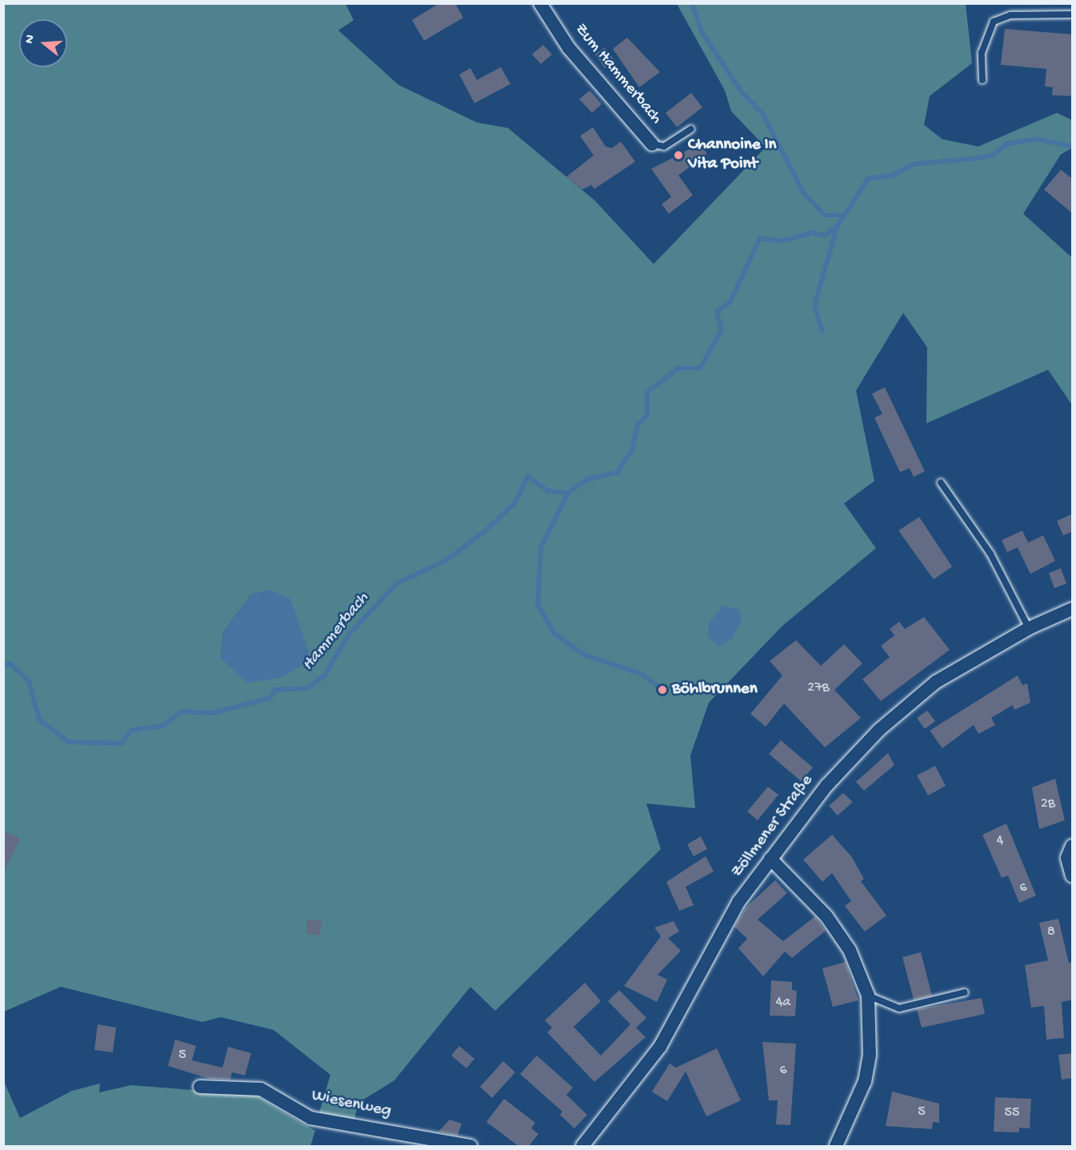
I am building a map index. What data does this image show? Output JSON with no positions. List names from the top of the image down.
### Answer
{
  "streets": {
    "street": ["Zum Hammerbach", "Zöllmener Straße", "Wiesenweg"]
  },
  "water": ["Hammerbach"],
  "places": ["Channoine In Vita Point", "Böhlbrunnen"],
  "house_numbers": [
    "27B",
    "2B",
    "4",
    "6",
    "8",
    "4a",
    "5",
    "6",
    "5",
    "55"
  ],
  "north": "left"
}
